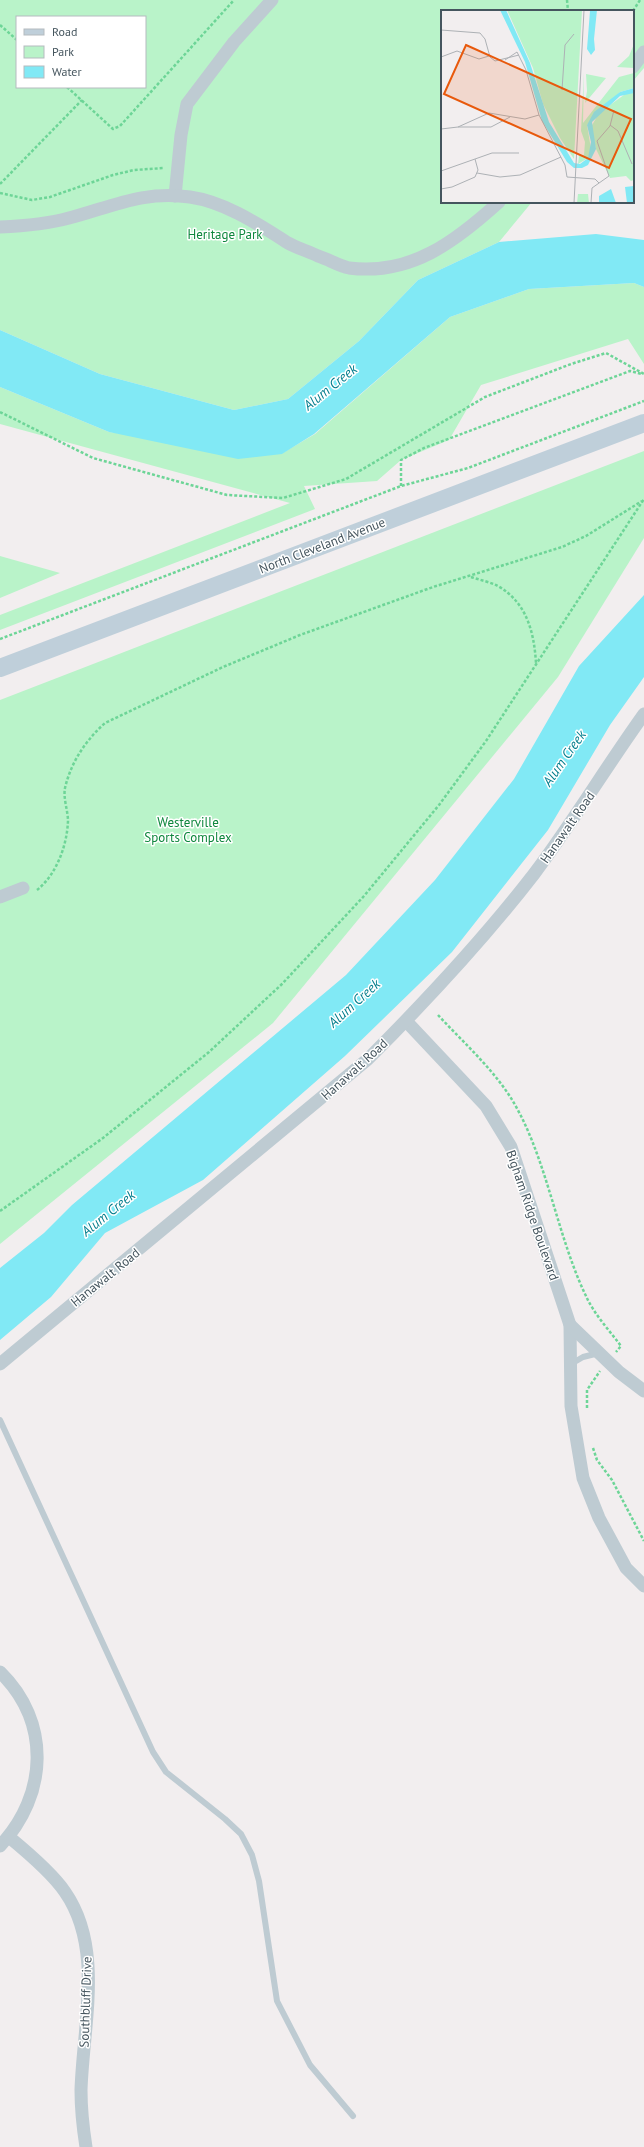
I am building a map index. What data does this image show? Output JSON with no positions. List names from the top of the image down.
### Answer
{
  "streets": {
    "main road": ["North Cleveland Avenue"],
    "street": ["Hanawalt Road", "Bigham Ridge Boulevard", "Southbluff Drive"]
  },
  "crossings": [
    ["Hanawalt Road", "Bigham Ridge Boulevard"]
  ],
  "water": ["Alum Creek"],
  "parks": ["Heritage Park", "Westerville Sports Complex"],
  "legend": ["Road", "Park", "Water"]
}
